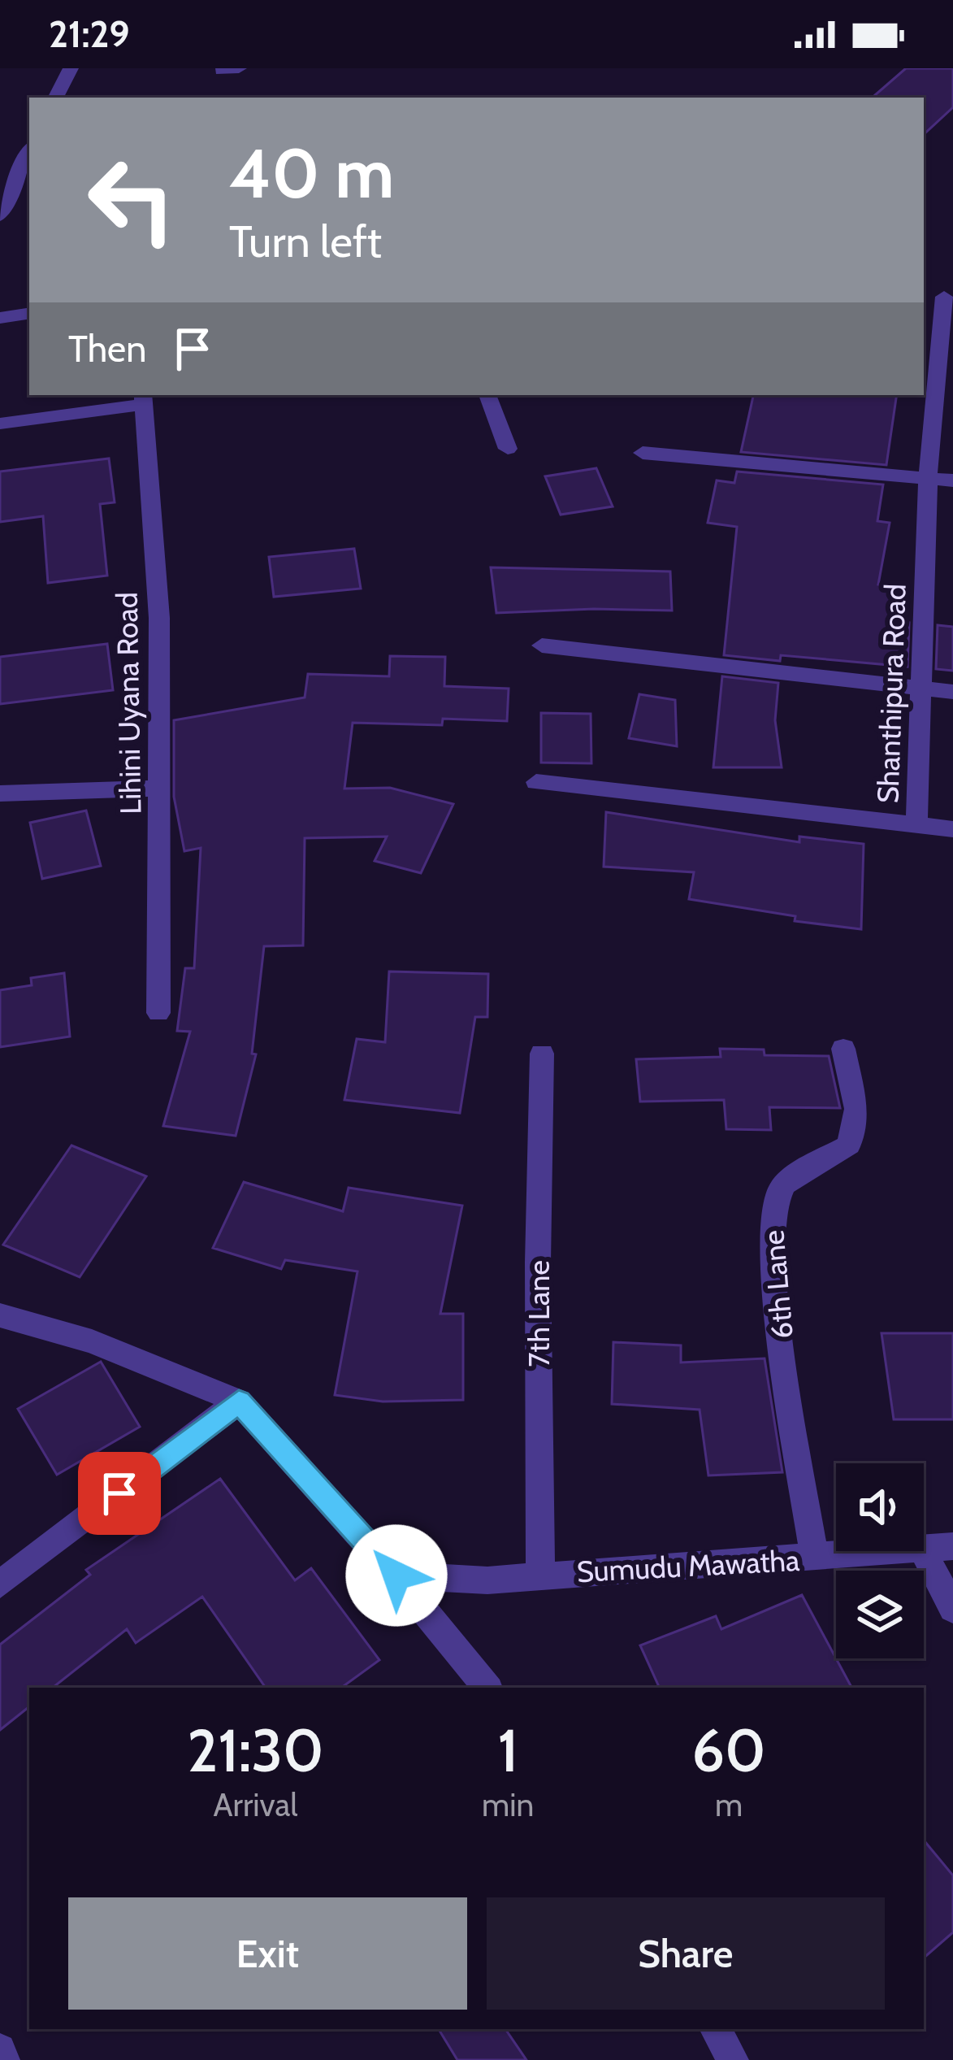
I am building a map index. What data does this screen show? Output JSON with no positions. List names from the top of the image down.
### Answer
{
  "streets": {
    "street": [
      "Shanthipura Road",
      "Lihini Uyana Road",
      "6th Lane",
      "7th Lane",
      "Sumudu Mawatha"
    ]
  },
  "crossings": [
    ["6th Lane", "Sumudu Mawatha"],
    ["7th Lane", "Sumudu Mawatha"]
  ],
  "page": {
    "status": "21:29",
    "turn": ["40 m", "Turn left"],
    "then": "Then",
    "eta": [
      "21:30",
      "Arrival",
      "1",
      "min",
      "60",
      "m"
    ],
    "buttons": ["Exit", "Share"]
  }
}
